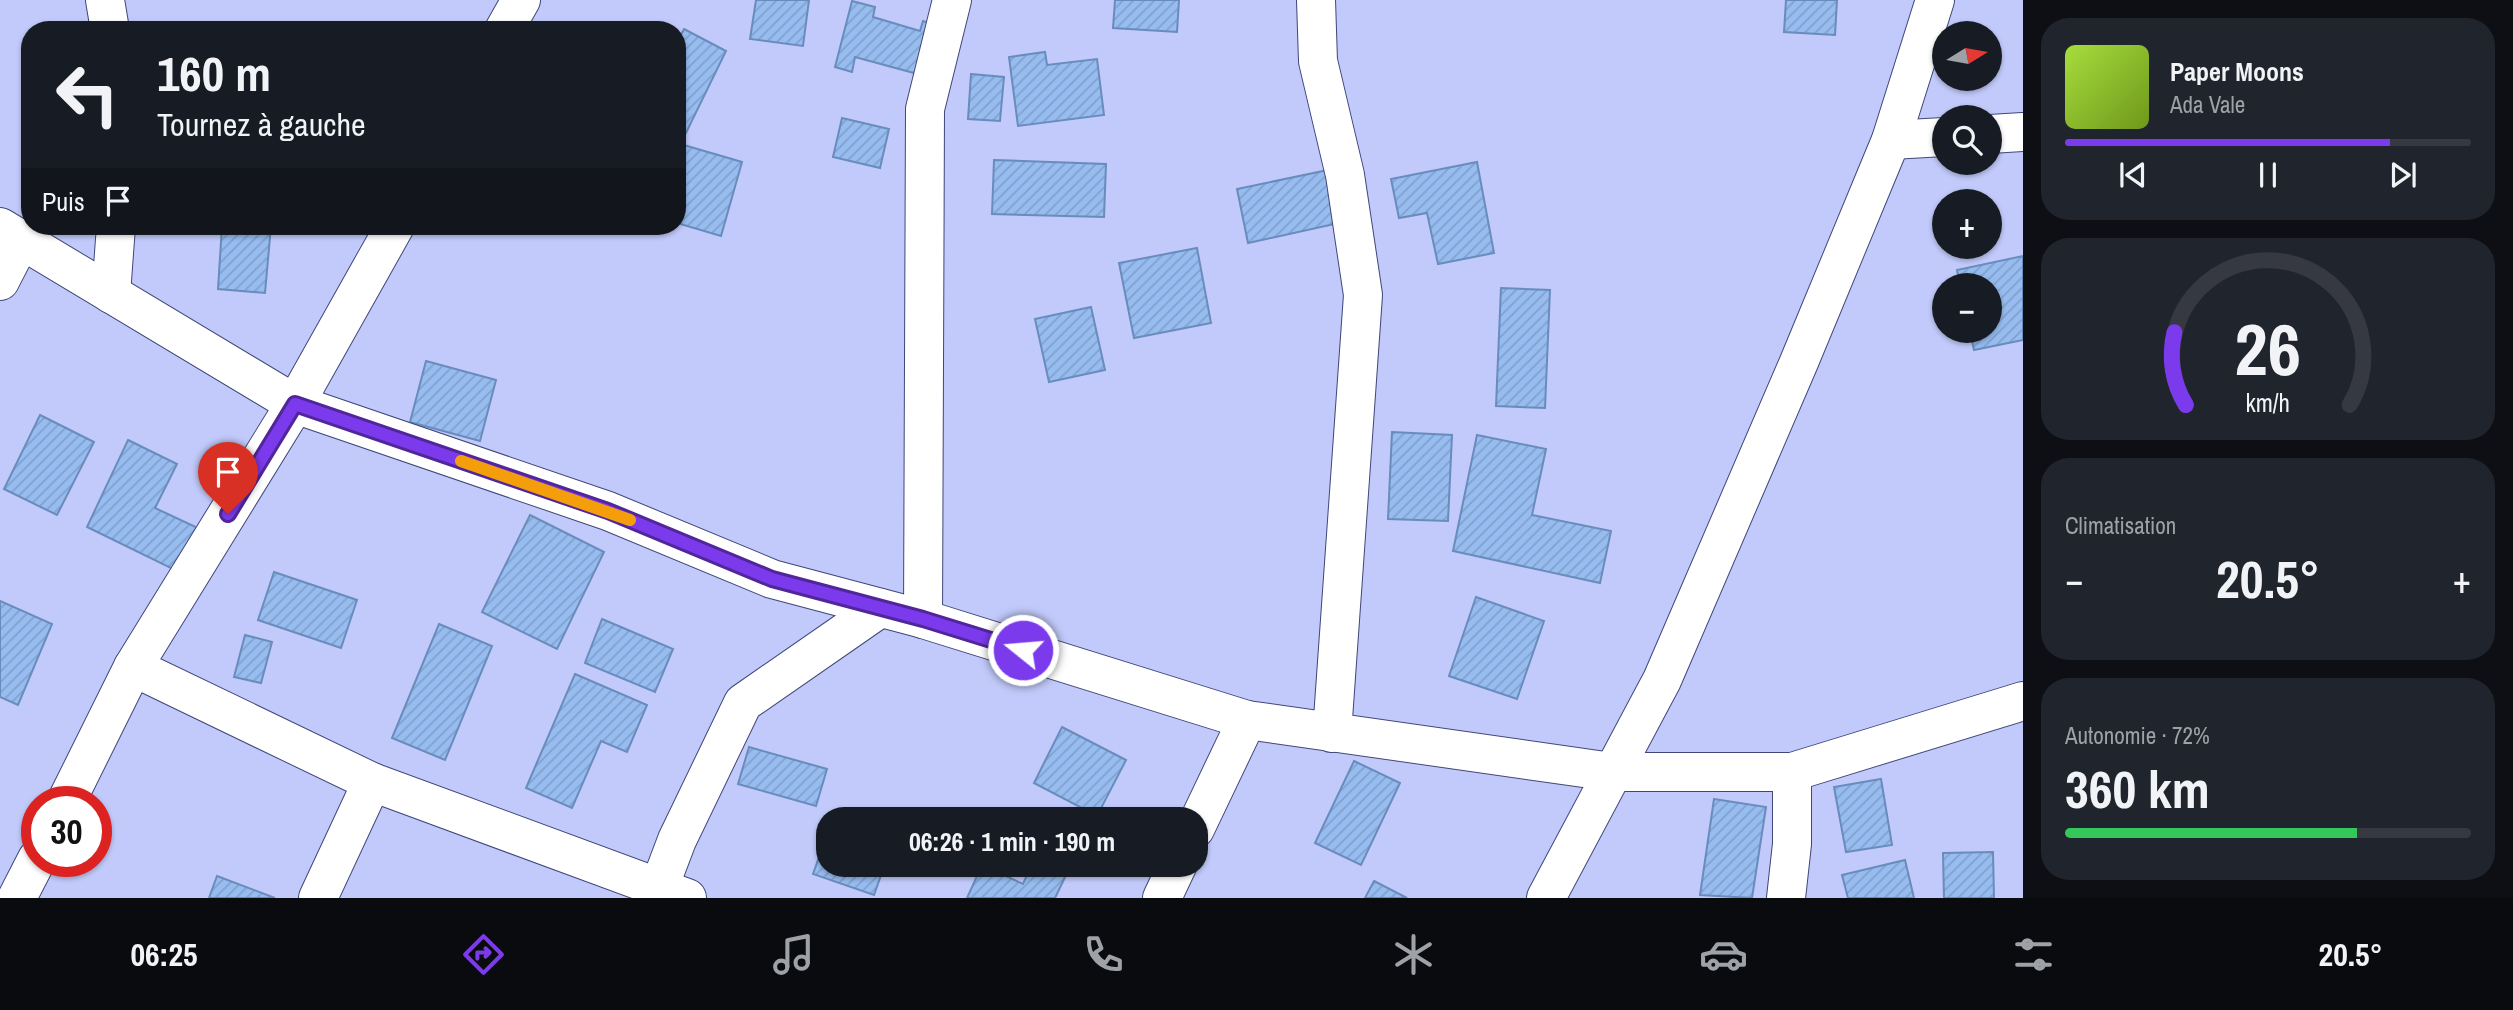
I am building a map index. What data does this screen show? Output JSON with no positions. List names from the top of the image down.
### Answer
{
  "north": "right",
  "page": {
    "map_buttons": ["+", "−"],
    "turn": ["160 m", "Tournez à gauche"],
    "song": ["Paper Moons", "Ada Vale"],
    "then": "Puis",
    "tile": [
      "Climatisation",
      ["Autonomie · 72%", "360 km"]
    ],
    "heat": ["−", "20.5°", "+"],
    "limit": "30",
    "trip": "06:26 · 1 min · 190 m",
    "tabs": ["06:25", "20.5°"],
    "gauge": ["26", "km/h"]
  }
}
